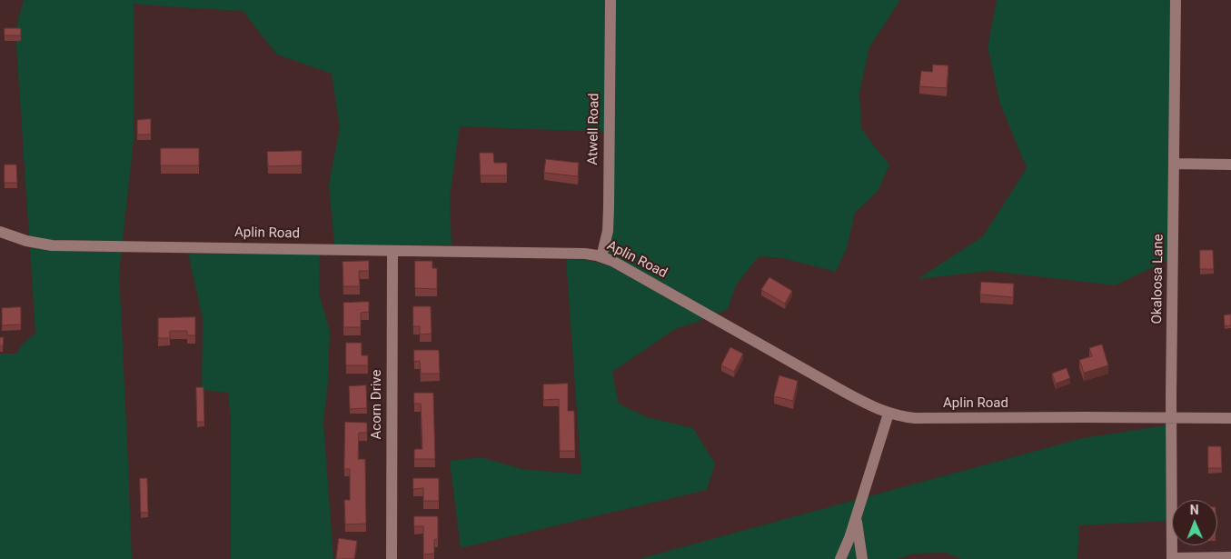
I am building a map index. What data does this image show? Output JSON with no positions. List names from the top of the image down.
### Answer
{
  "streets": {
    "street": [
      "Atwell Road",
      "Aplin Road",
      "Okaloosa Lane",
      "Acorn Drive"
    ]
  },
  "crossings": [
    ["Atwell Road", "Aplin Road"],
    ["Aplin Road", "Okaloosa Lane"],
    ["Aplin Road", "Acorn Drive"]
  ],
  "north": "top"
}
